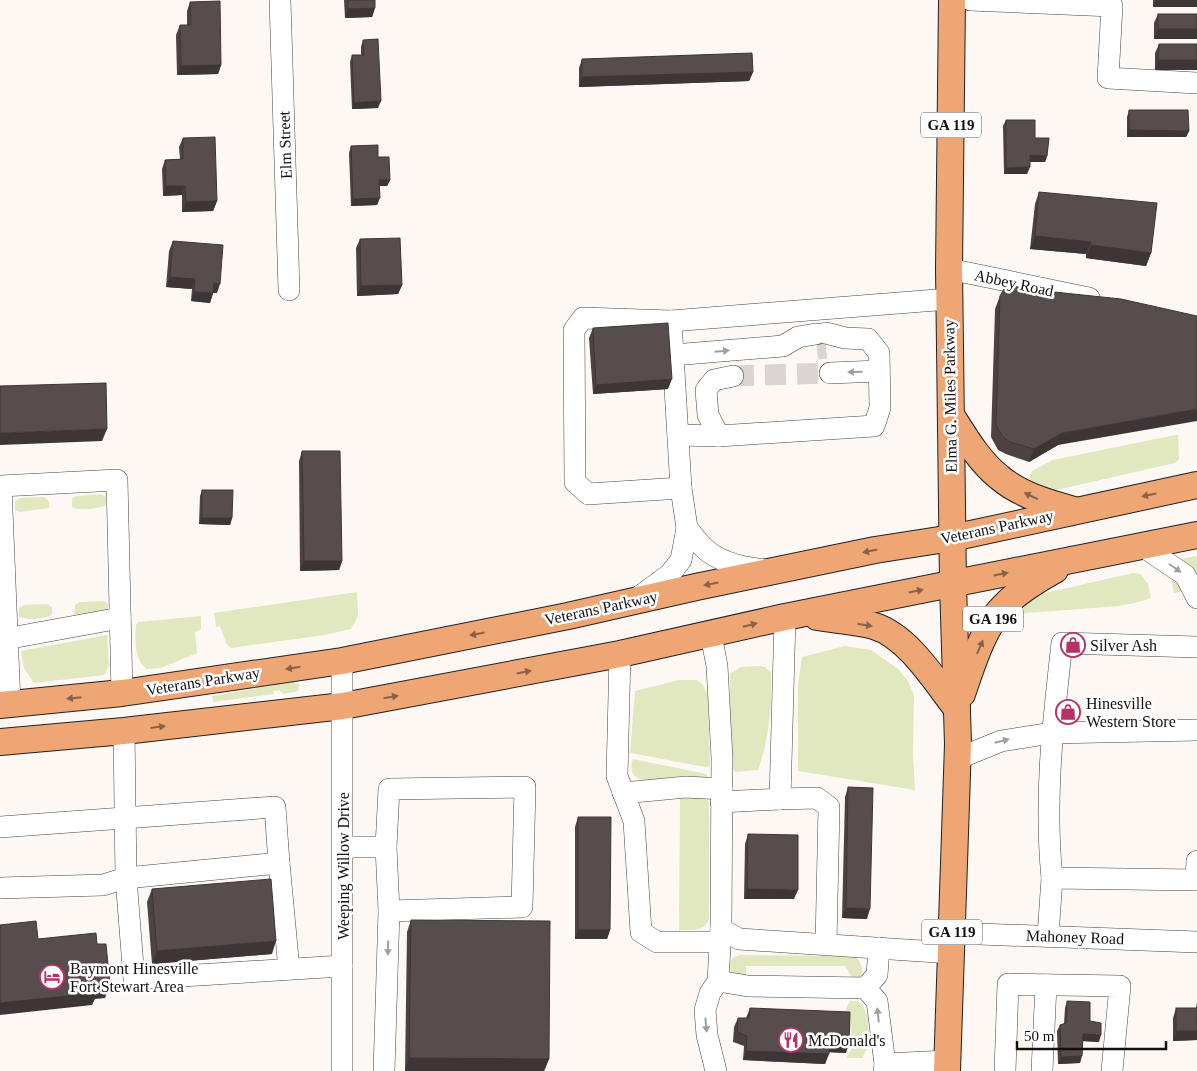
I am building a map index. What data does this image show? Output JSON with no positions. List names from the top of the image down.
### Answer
{
  "streets": {
    "main road": [
      "GA 119",
      "Elma G. Miles Parkway",
      "Veterans Parkway",
      "GA 196"
    ],
    "street": [
      "Elm Street",
      "Abbey Road",
      "Weeping Willow Drive",
      "Mahoney Road"
    ]
  },
  "crossings": [
    ["GA 119", "Elma G. Miles Parkway"],
    ["GA 119", "Mahoney Road"],
    ["Abbey Road", "Elma G. Miles Parkway"],
    ["Elma G. Miles Parkway", "Veterans Parkway"],
    ["Elma G. Miles Parkway", "GA 196"],
    ["Elma G. Miles Parkway", "Mahoney Road"],
    ["Veterans Parkway", "Weeping Willow Drive"]
  ],
  "places": {
    "shop": ["Silver Ash", "Hinesville Western Store"],
    "hotel": ["Baymont Hinesville Fort Stewart Area"],
    "restaurant": ["McDonald's"]
  },
  "scale_bar": "50 m"
}
